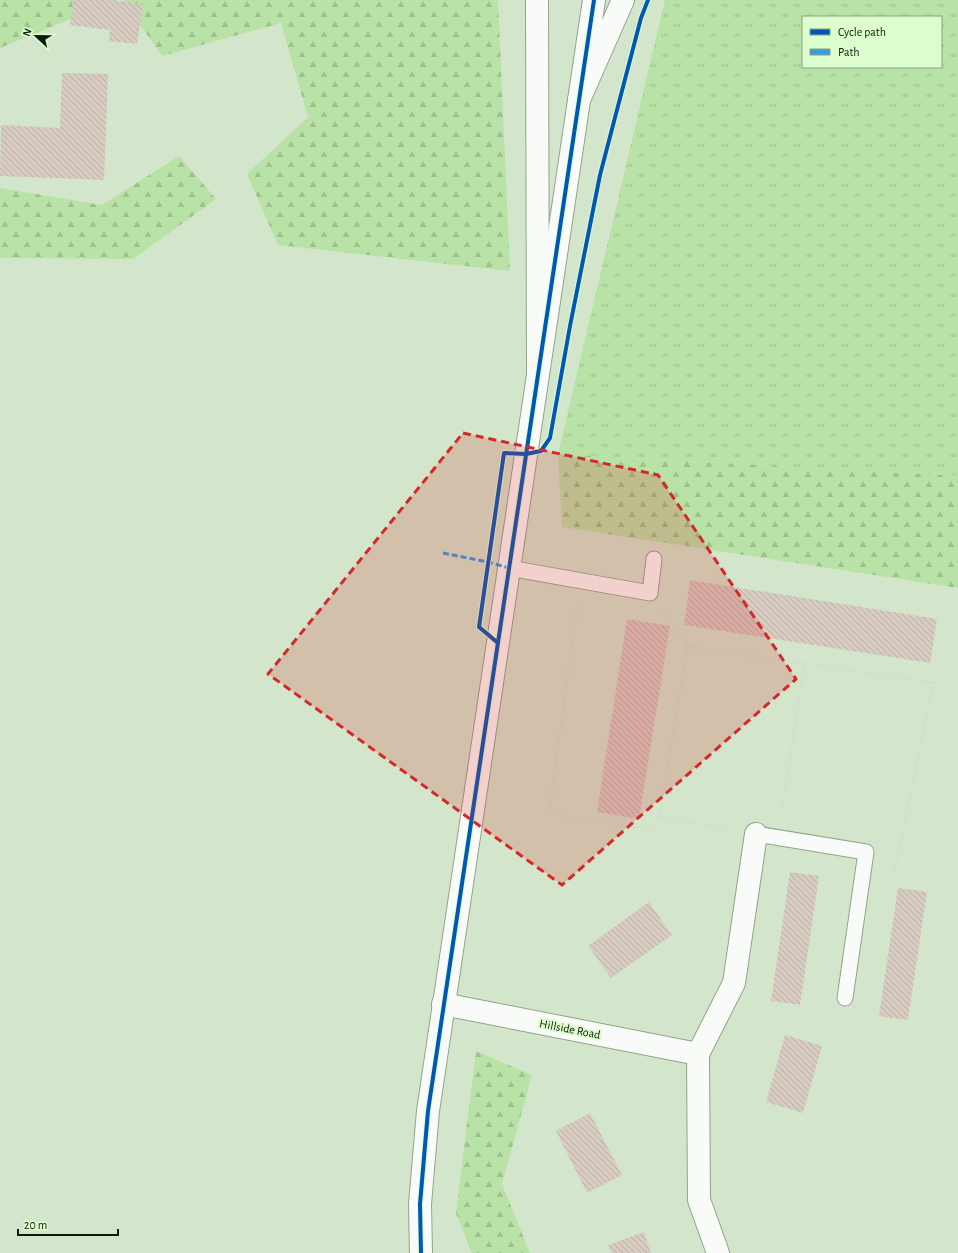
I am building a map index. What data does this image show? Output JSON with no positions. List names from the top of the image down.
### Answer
{
  "streets": {
    "street": ["Hillside Road"]
  },
  "legend": ["Cycle path", "Path"],
  "scale_bar": "20 m",
  "north": "left"
}
